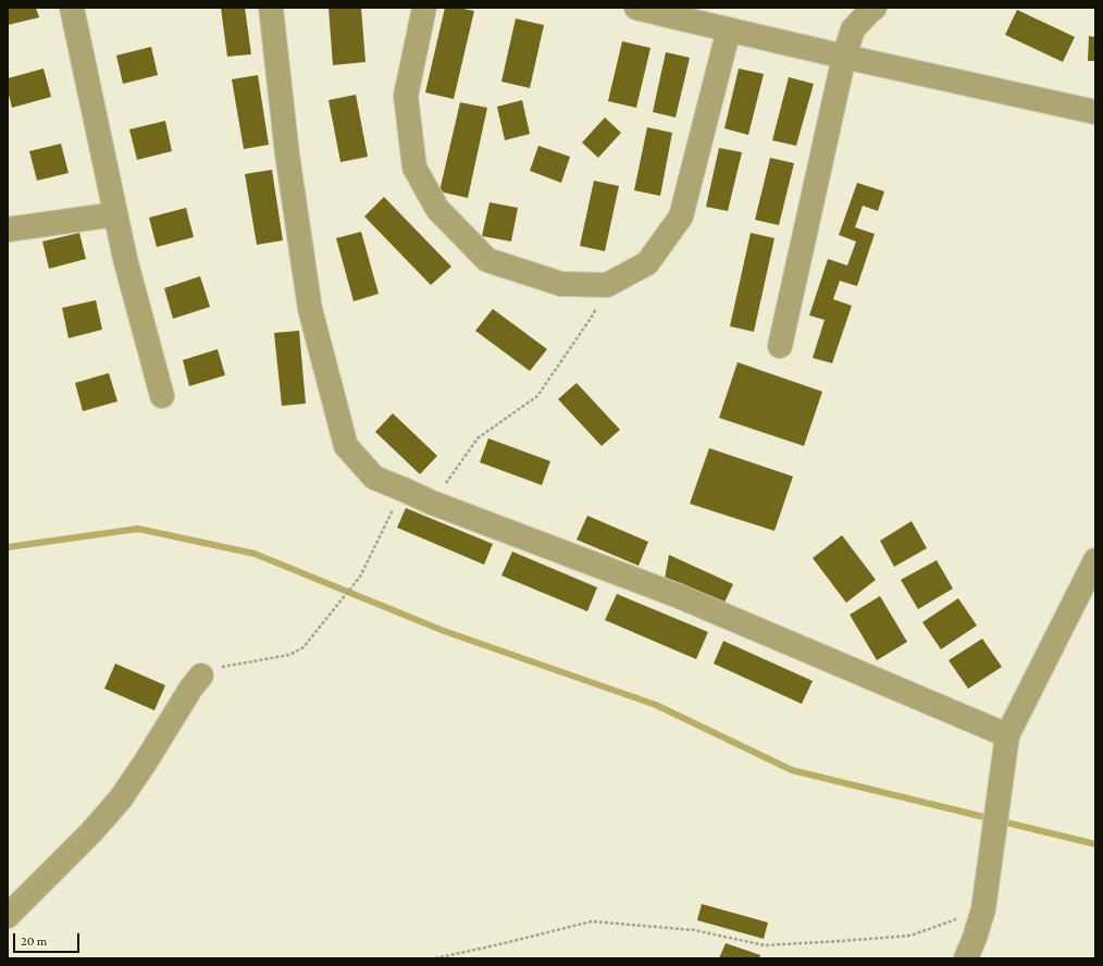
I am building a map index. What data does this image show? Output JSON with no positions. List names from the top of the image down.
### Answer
{
  "scale_bar": "20 m"
}
